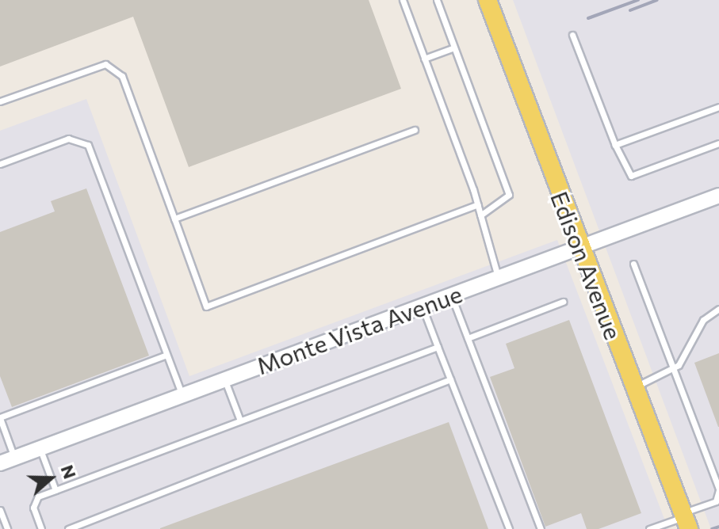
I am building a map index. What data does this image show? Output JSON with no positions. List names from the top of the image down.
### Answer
{
  "streets": {
    "main road": ["Edison Avenue"],
    "street": ["Monte Vista Avenue"]
  },
  "crossings": [
    ["Edison Avenue", "Monte Vista Avenue"]
  ],
  "north": "right"
}
